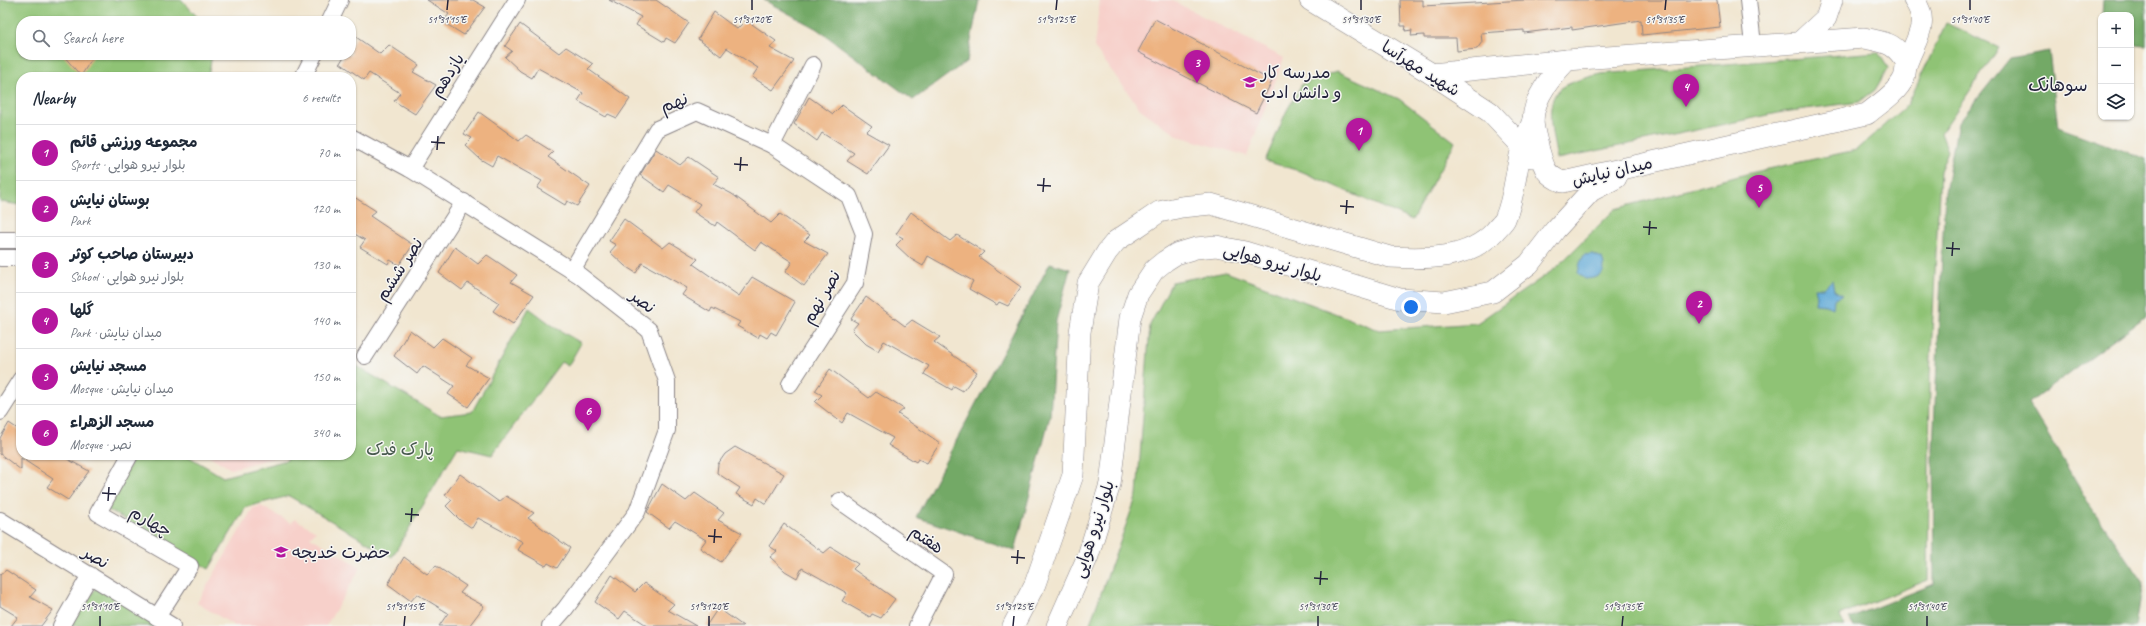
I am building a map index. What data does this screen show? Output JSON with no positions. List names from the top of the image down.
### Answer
{
  "streets": {
    "main road": ["شهید مهرآسا", "میدان نیایش", "بلوار نیرو هوایی"],
    "street": [
      "یازدهم",
      "نهم",
      "نصر ششم",
      "نصر نهم",
      "نصر",
      "چهارم",
      "هفتم"
    ]
  },
  "crossings": [
    ["شهید مهرآسا", "میدان نیایش"],
    ["شهید مهرآسا", "بلوار نیرو هوایی"],
    ["یازدهم", "نصر"],
    ["نهم", "نصر نهم"],
    ["نهم", "نصر"],
    ["میدان نیایش", "بلوار نیرو هوایی"],
    ["نصر ششم", "نصر"],
    ["نصر", "چهارم"]
  ],
  "districts": ["سوهانک"],
  "parks": ["پارک فدک"],
  "places": {
    "school or university": ["مدرسه کار و دانش ادب", "حضرت خدیجه"]
  },
  "page": {
    "map_buttons": ["+", "−"],
    "search": "Search here",
    "pins": [
      "3",
      "4",
      "1",
      "5",
      "2",
      "6"
    ],
    "heading": ["Nearby", "6 results"],
    "list": [
      {
        "mark": "1",
        "name": "مجموعه ورزشی قائم",
        "note": "Sports · بلوار نیرو هوایی",
        "value": "70 m"
      },
      {
        "mark": "2",
        "name": "بوستان نیایش",
        "note": "Park",
        "value": "120 m"
      },
      {
        "mark": "3",
        "name": "دبيرستان صاحب كوثر",
        "note": "School · بلوار نیرو هوایی",
        "value": "130 m"
      },
      {
        "mark": "4",
        "name": "گلها",
        "note": "Park · میدان نیایش",
        "value": "140 m"
      },
      {
        "mark": "5",
        "name": "مسجد نیایش",
        "note": "Mosque · میدان نیایش",
        "value": "150 m"
      },
      {
        "mark": "6",
        "name": "مسجد الزهراء",
        "note": "Mosque · نصر",
        "value": "340 m"
      }
    ]
  },
  "coordinates": [
    "51°31'15\"E",
    "51°31'20\"E",
    "51°31'25\"E",
    "51°31'30\"E",
    "51°31'35\"E",
    "51°31'40\"E",
    "51°31'10\"E"
  ]
}
